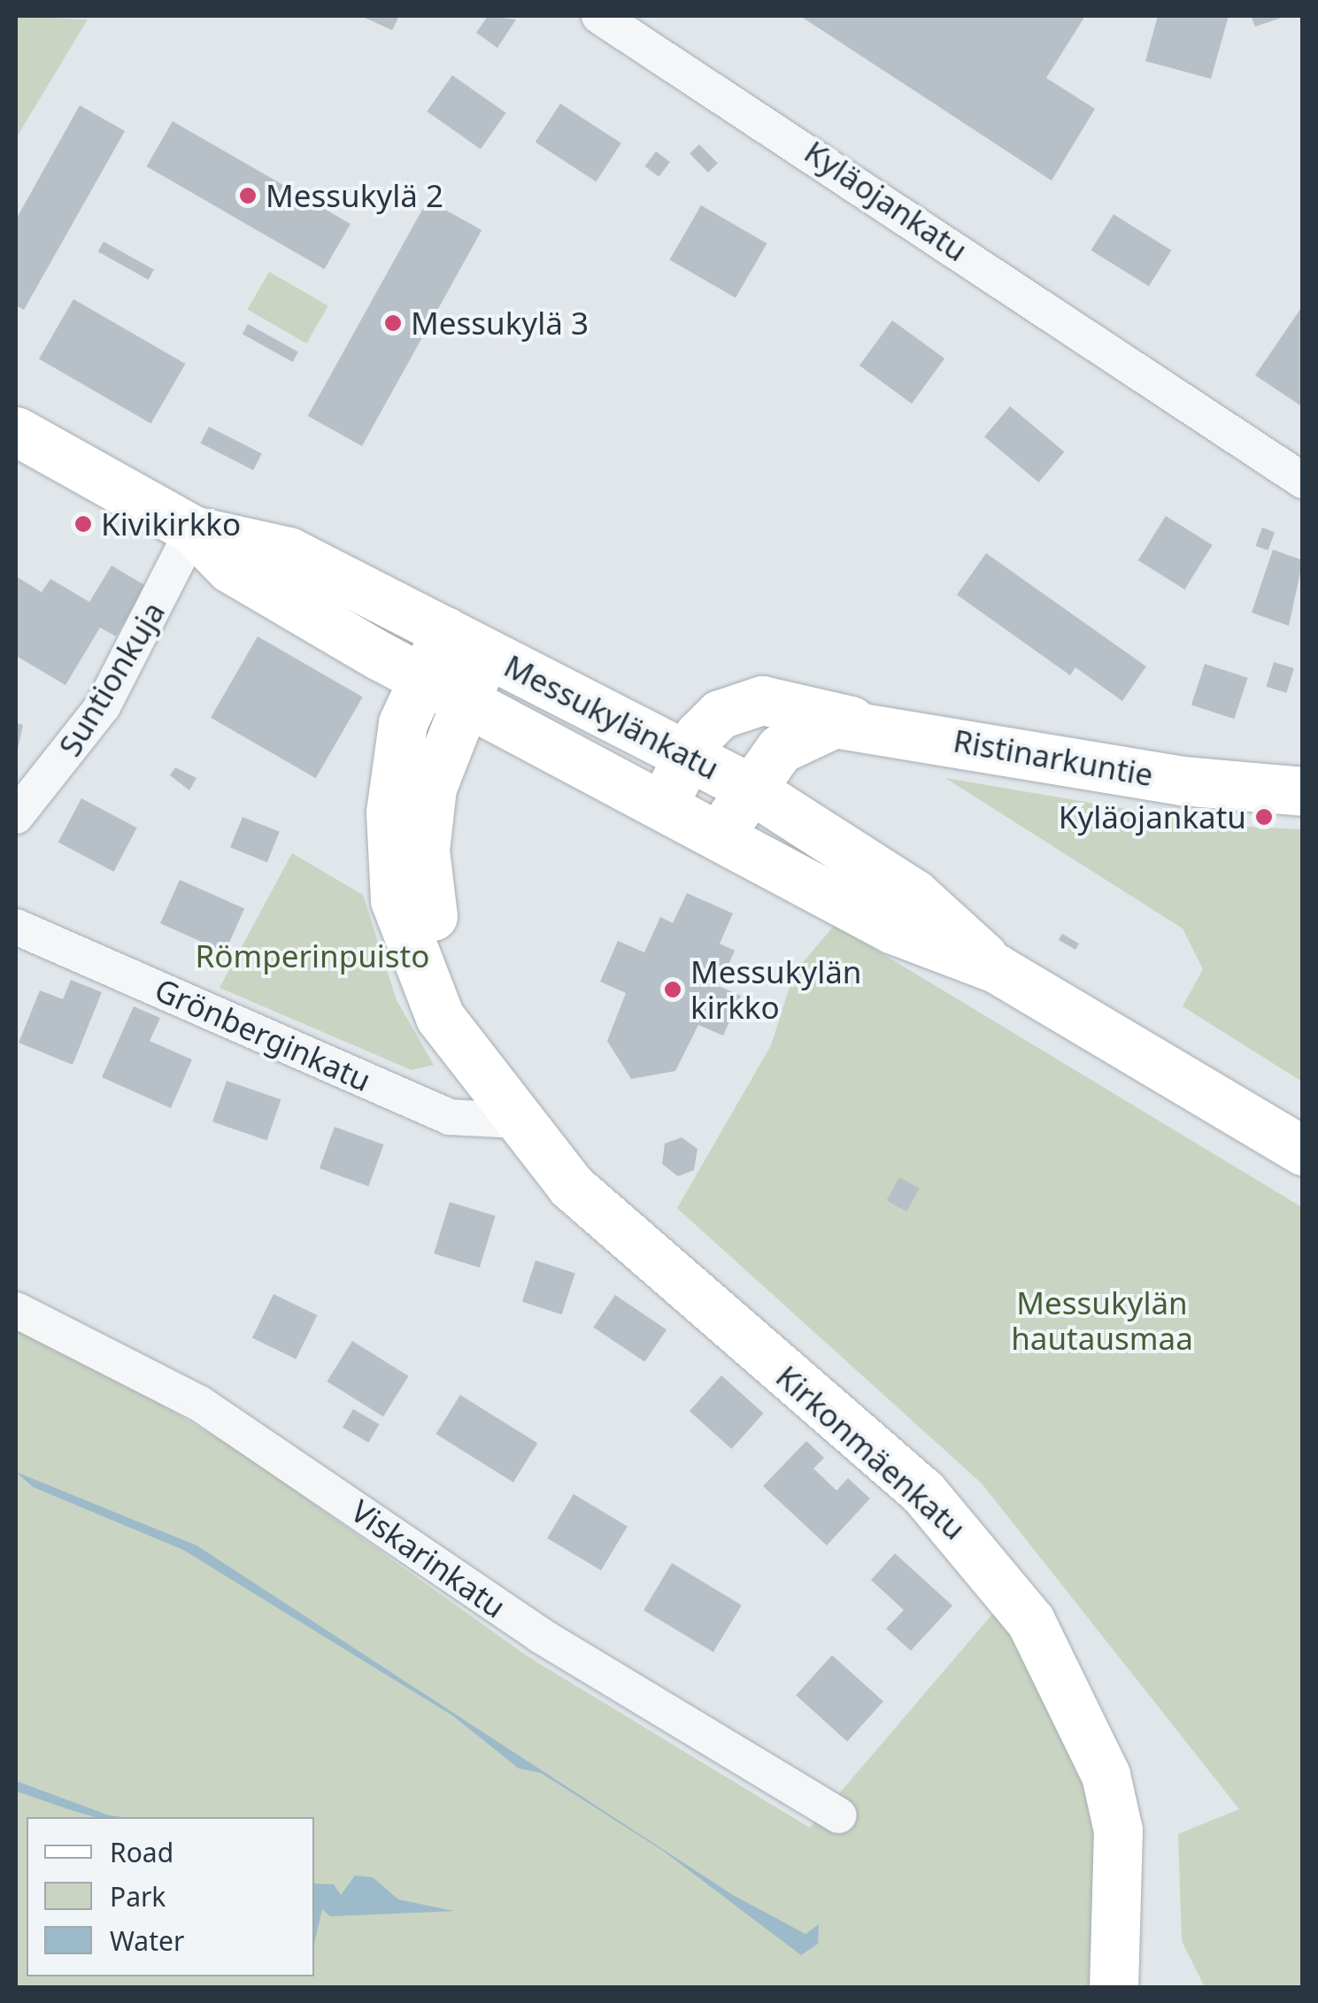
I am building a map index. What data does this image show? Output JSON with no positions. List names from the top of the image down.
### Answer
{
  "streets": {
    "main road": ["Messukylänkatu", "Ristinarkuntie", "Kirkonmäenkatu"],
    "street": [
      "Kyläojankatu",
      "Suntionkuja",
      "Grönberginkatu",
      "Viskarinkatu"
    ]
  },
  "crossings": [
    ["Suntionkuja", "Messukylänkatu"],
    ["Messukylänkatu", "Ristinarkuntie"],
    ["Messukylänkatu", "Kirkonmäenkatu"],
    ["Grönberginkatu", "Kirkonmäenkatu"]
  ],
  "parks": ["Römperinpuisto", "Messukylän hautausmaa"],
  "places": [
    "Messukylä 2",
    "Messukylä 3",
    "Kivikirkko",
    "Kyläojankatu",
    "Messukylän kirkko"
  ],
  "legend": ["Road", "Park", "Water"]
}
